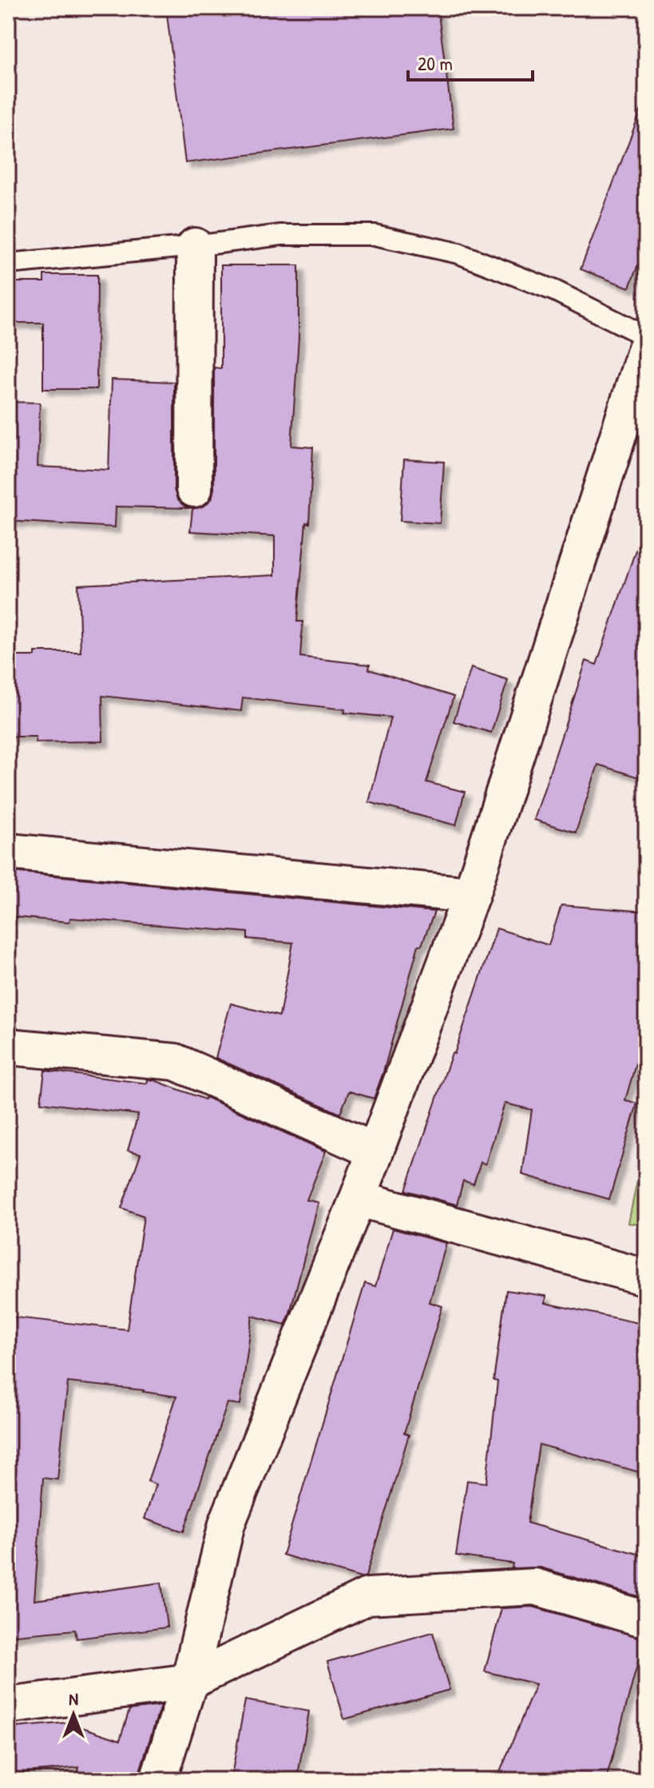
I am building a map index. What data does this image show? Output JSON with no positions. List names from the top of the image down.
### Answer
{
  "scale_bar": "20 m",
  "north": "top"
}
